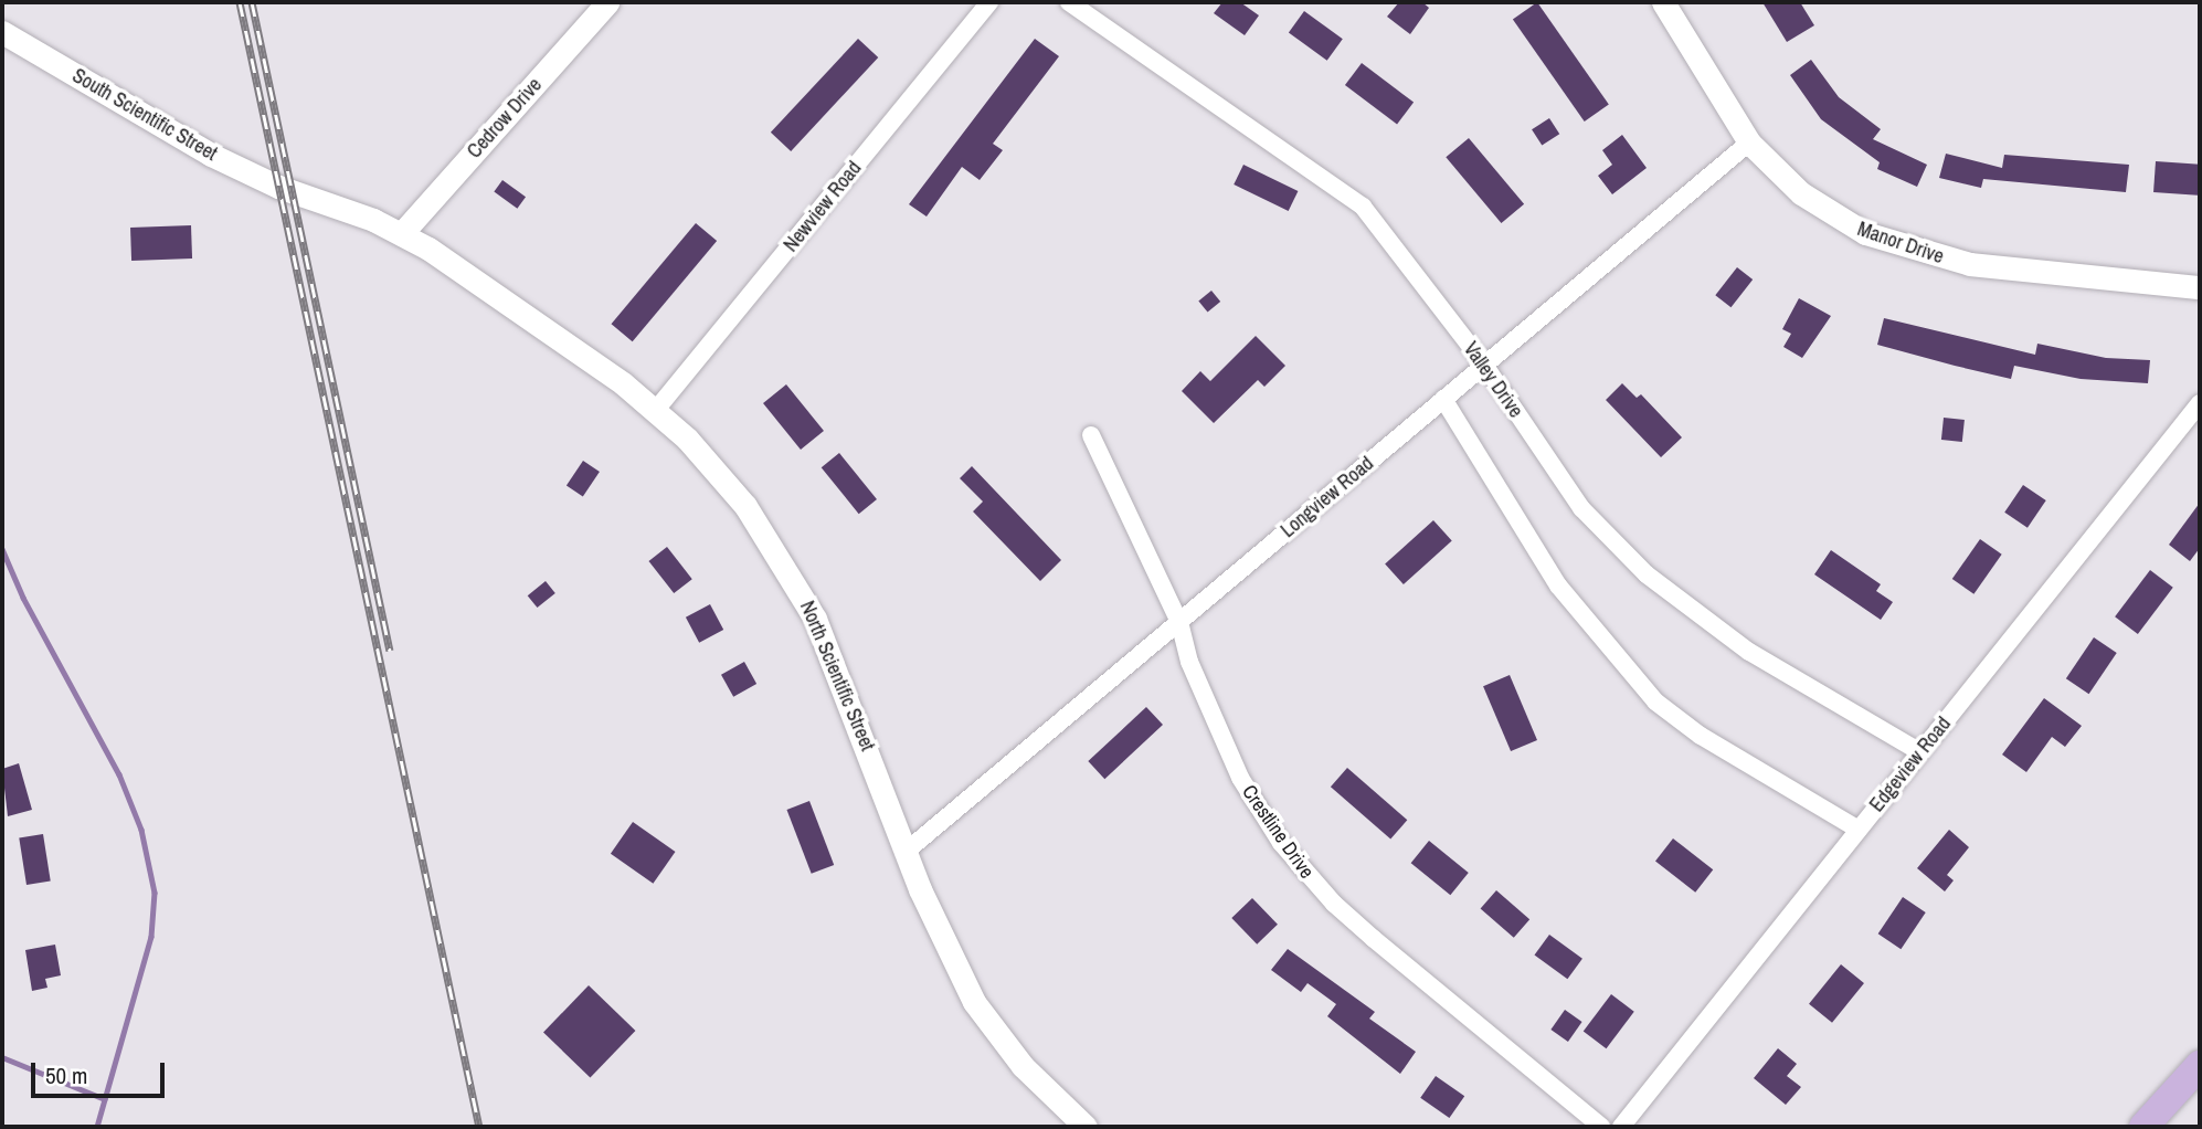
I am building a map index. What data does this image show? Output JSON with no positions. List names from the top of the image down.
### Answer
{
  "streets": {
    "street": [
      "South Scientific Street",
      "Cedrow Drive",
      "Newview Road",
      "Manor Drive",
      "Valley Drive",
      "Longview Road",
      "North Scientific Street",
      "Edgeview Road",
      "Crestline Drive"
    ]
  },
  "crossings": [
    ["South Scientific Street", "North Scientific Street"],
    ["Cedrow Drive", "North Scientific Street"],
    ["Newview Road", "North Scientific Street"],
    ["Manor Drive", "Longview Road"],
    ["Valley Drive", "Longview Road"],
    ["Valley Drive", "Edgeview Road"],
    ["Longview Road", "North Scientific Street"],
    ["Longview Road", "Crestline Drive"]
  ],
  "scale_bar": "50 m"
}
